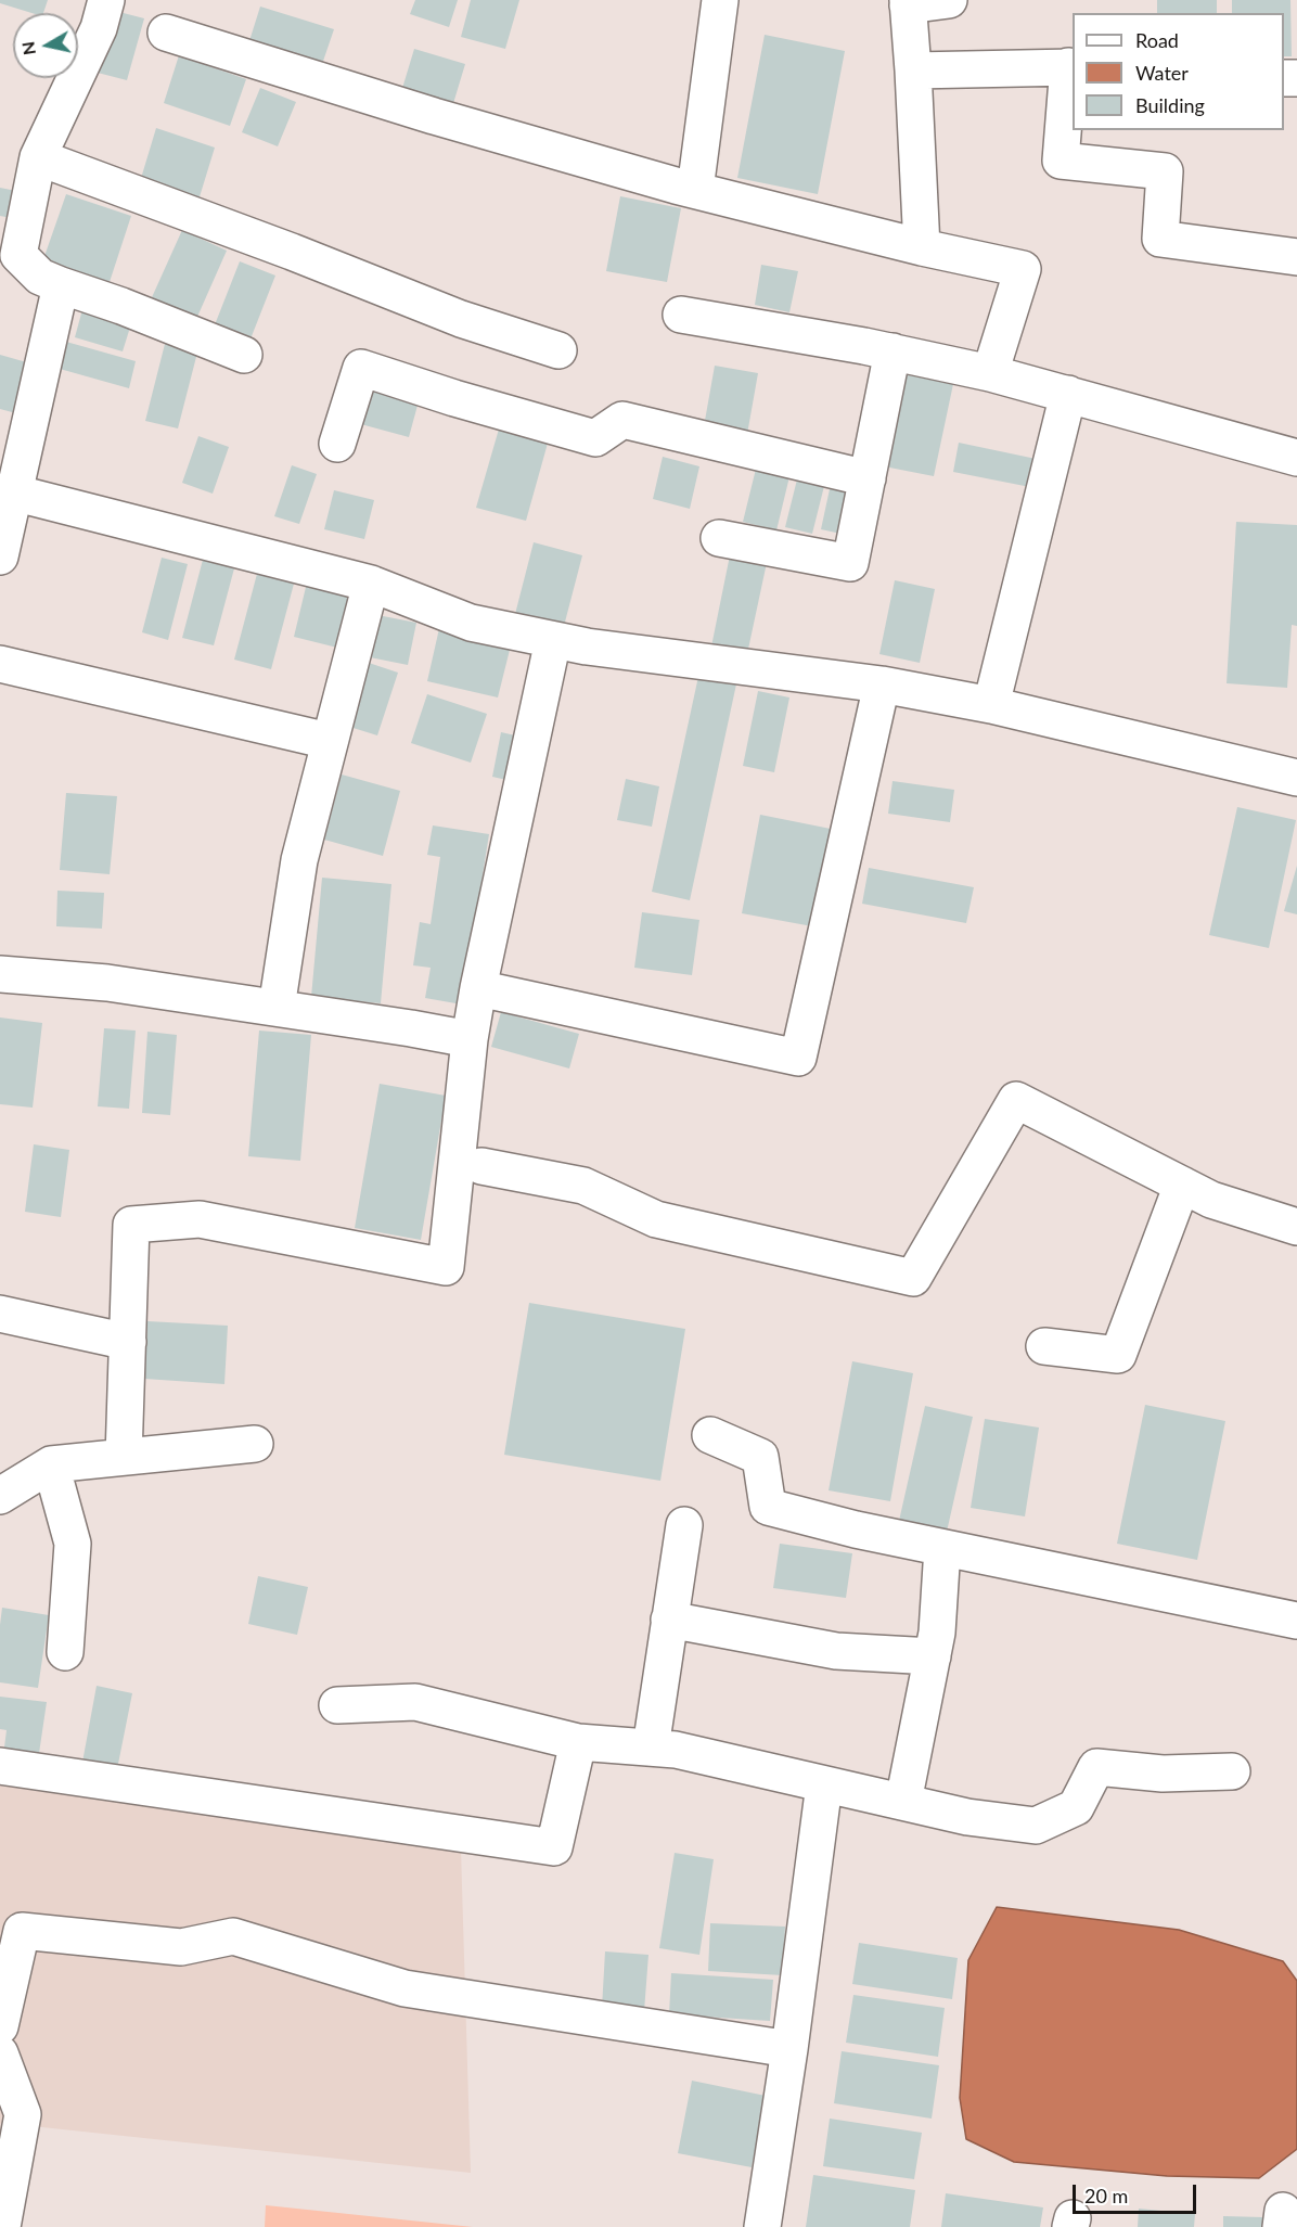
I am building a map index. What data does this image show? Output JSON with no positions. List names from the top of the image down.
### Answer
{
  "legend": ["Road", "Water", "Building"],
  "scale_bar": "20 m",
  "north": "left"
}
